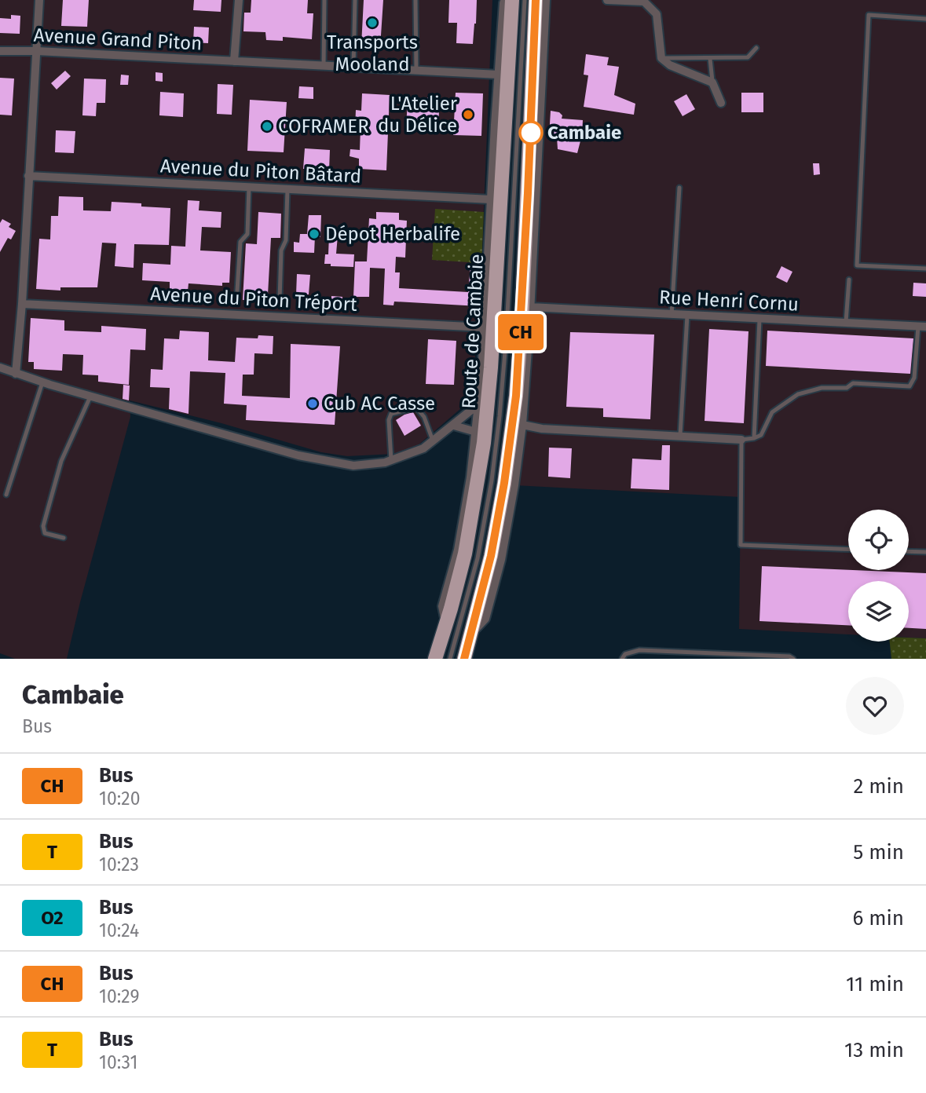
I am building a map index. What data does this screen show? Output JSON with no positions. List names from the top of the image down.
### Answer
{
  "streets": {
    "main road": ["Route de Cambaie"],
    "street": [
      "Avenue Grand Piton",
      "Avenue du Piton Bâtard",
      "Avenue du Piton Tréport",
      "Rue Henri Cornu"
    ]
  },
  "places": [
    "Transports Mooland",
    "L'Atelier du Délice",
    "COFRAMER",
    "Cambaie",
    "Dépot Herbalife",
    "Cub AC Casse"
  ],
  "lines": ["bus line CH"],
  "page": {
    "on_map": "CH",
    "heading": ["Cambaie", "Bus"],
    "list": [
      {
        "mark": "CH",
        "name": "Bus",
        "note": "10:20",
        "value": "2 min"
      },
      {
        "mark": "T",
        "name": "Bus",
        "note": "10:23",
        "value": "5 min"
      },
      {
        "mark": "O2",
        "name": "Bus",
        "note": "10:24",
        "value": "6 min"
      },
      {
        "mark": "CH",
        "name": "Bus",
        "note": "10:29",
        "value": "11 min"
      },
      {
        "mark": "T",
        "name": "Bus",
        "note": "10:31",
        "value": "13 min"
      }
    ]
  }
}
